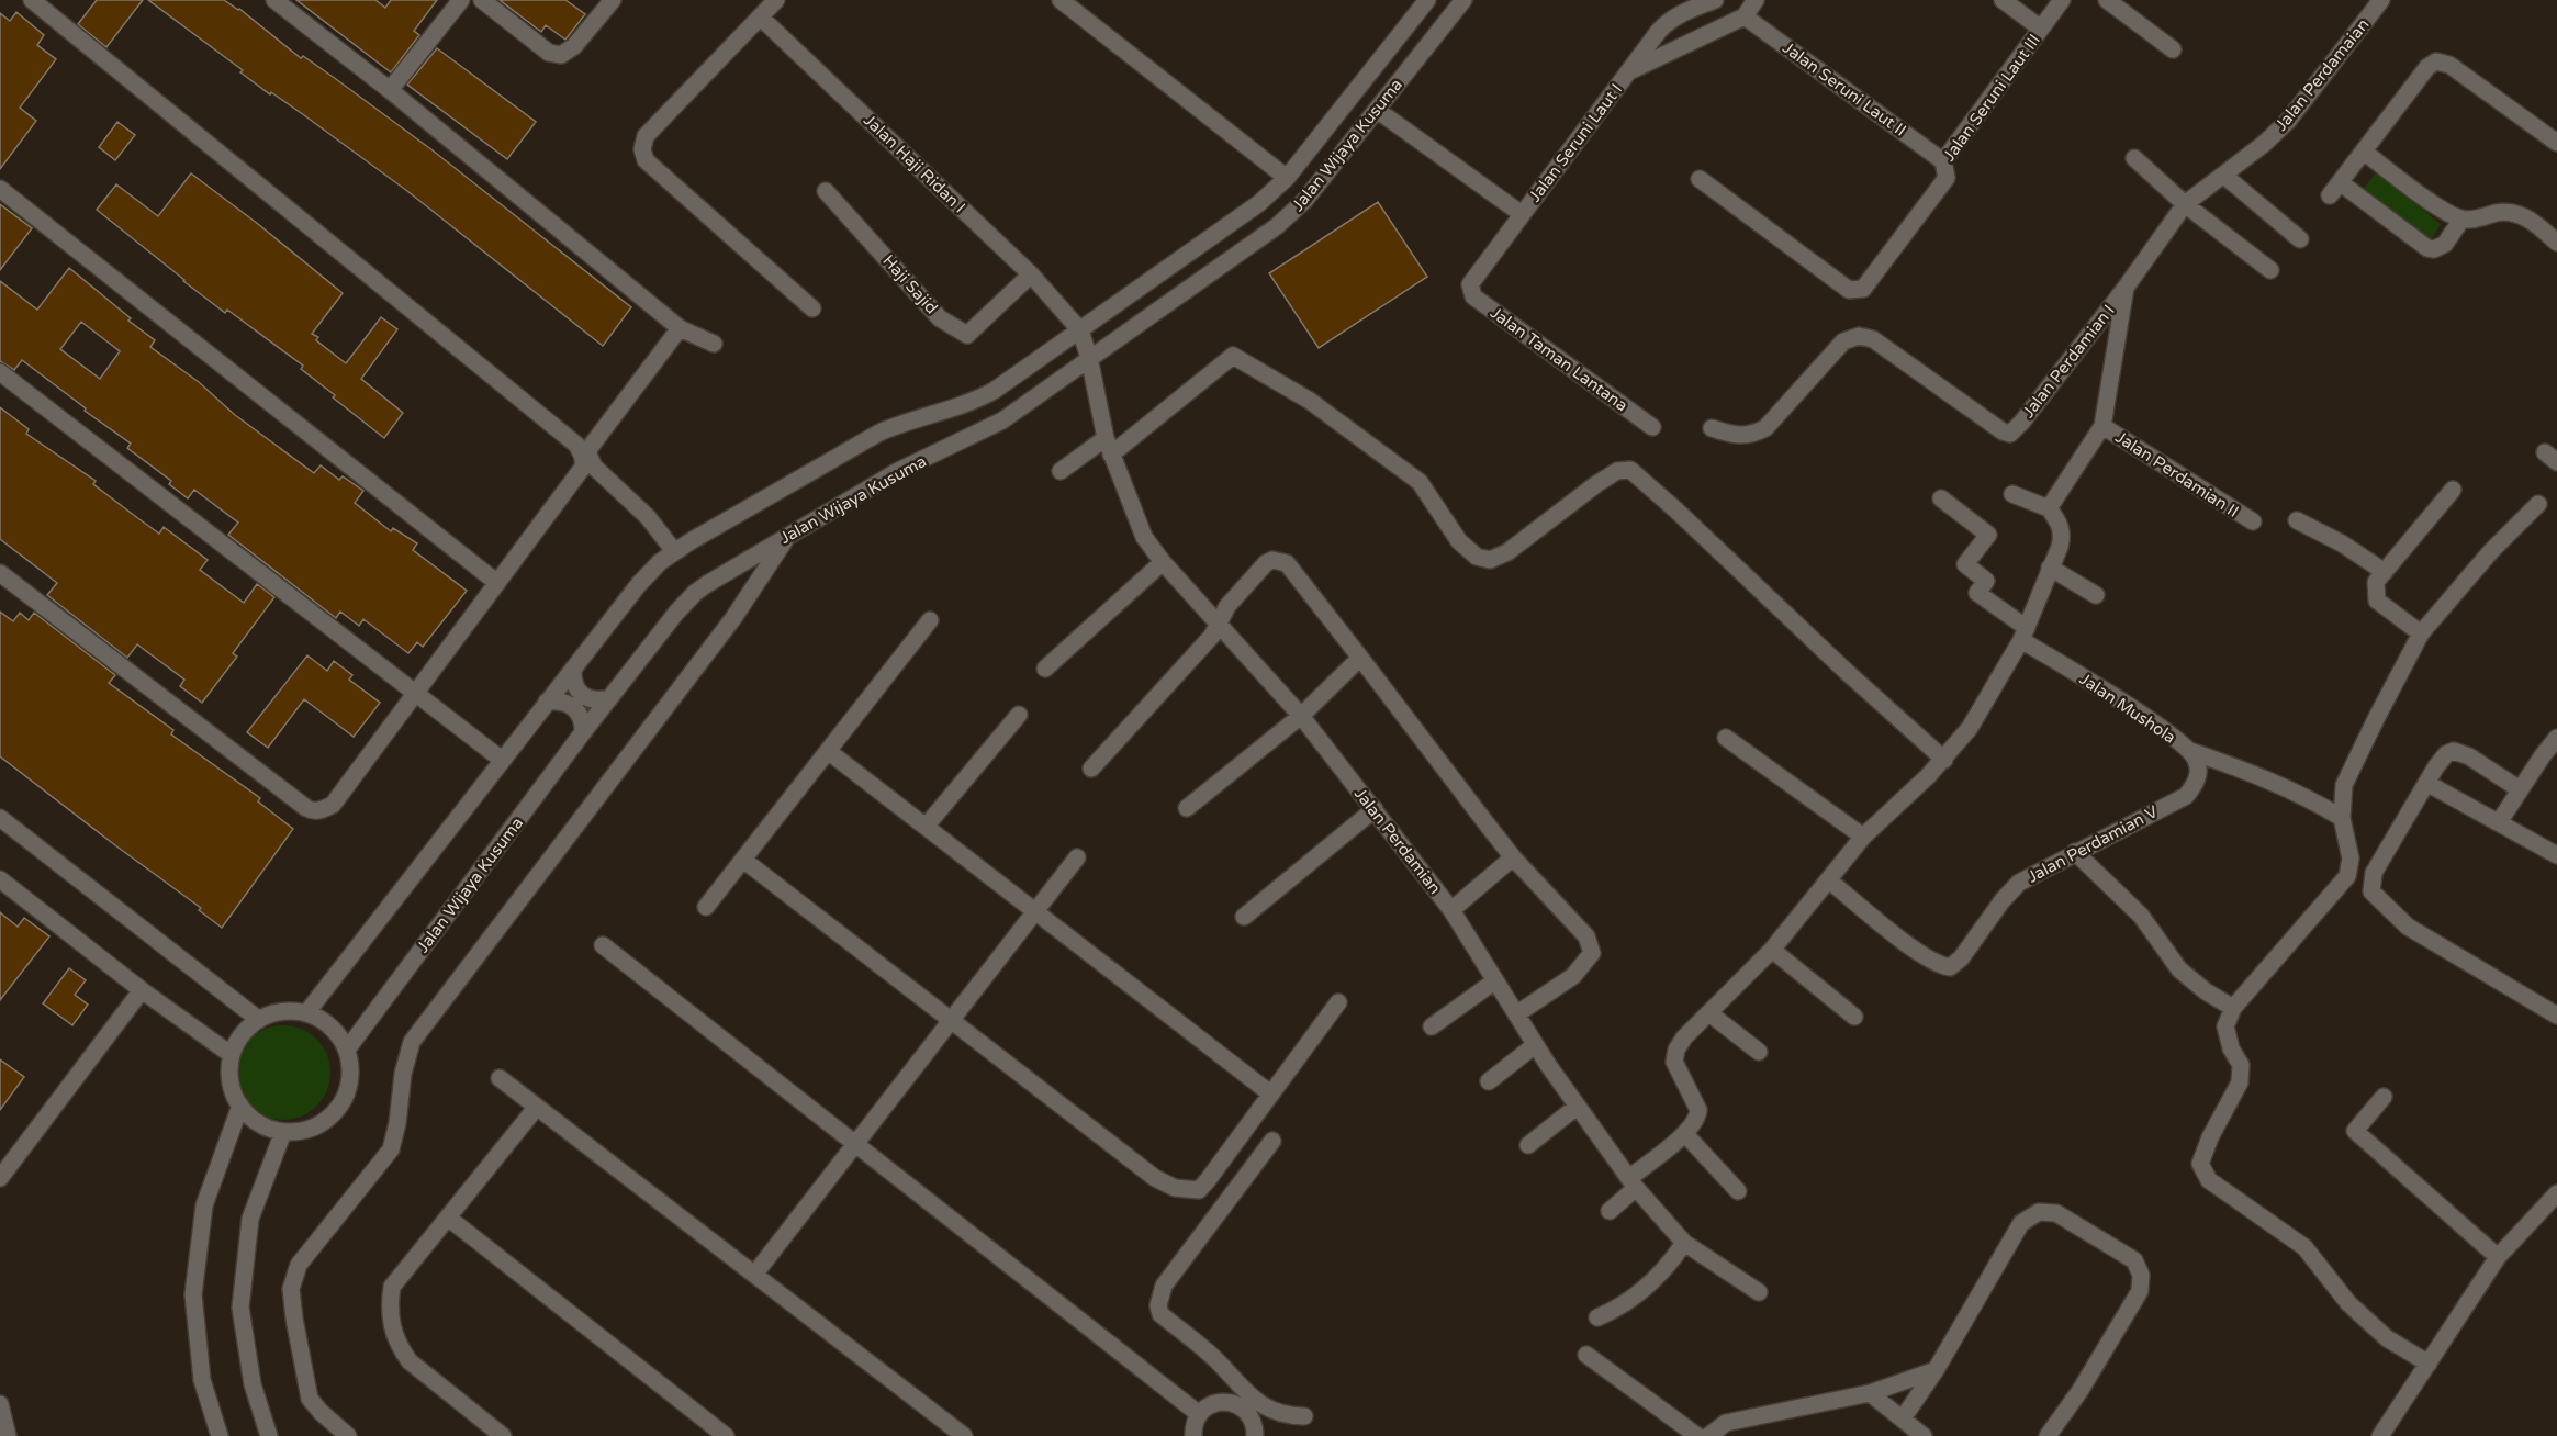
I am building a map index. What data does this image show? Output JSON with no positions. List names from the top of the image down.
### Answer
{
  "streets": {
    "street": [
      "Jalan Perdamaian",
      "Jalan Seruni Laut II",
      "Jalan Seruni Laut III",
      "Jalan Seruni Laut I",
      "Jalan Wijaya Kusuma",
      "Jalan Haji Ridan I",
      "Haji Sajid",
      "Jalan Taman Lantana",
      "Jalan Perdamian I",
      "Jalan Perdamian II",
      "Jalan Mushola",
      "Jalan Perdamian",
      "Jalan Perdamian V"
    ]
  },
  "crossings": [
    ["Jalan Perdamaian", "Jalan Perdamian I"],
    ["Jalan Seruni Laut II", "Jalan Seruni Laut III"],
    ["Jalan Seruni Laut II", "Jalan Seruni Laut I"],
    ["Jalan Seruni Laut I", "Jalan Wijaya Kusuma"],
    ["Jalan Seruni Laut I", "Jalan Taman Lantana"],
    ["Jalan Wijaya Kusuma", "Jalan Haji Ridan I"],
    ["Jalan Wijaya Kusuma", "Jalan Perdamian"],
    ["Jalan Haji Ridan I", "Haji Sajid"],
    ["Jalan Haji Ridan I", "Jalan Perdamian"],
    ["Jalan Mushola", "Jalan Perdamian V"]
  ]
}
